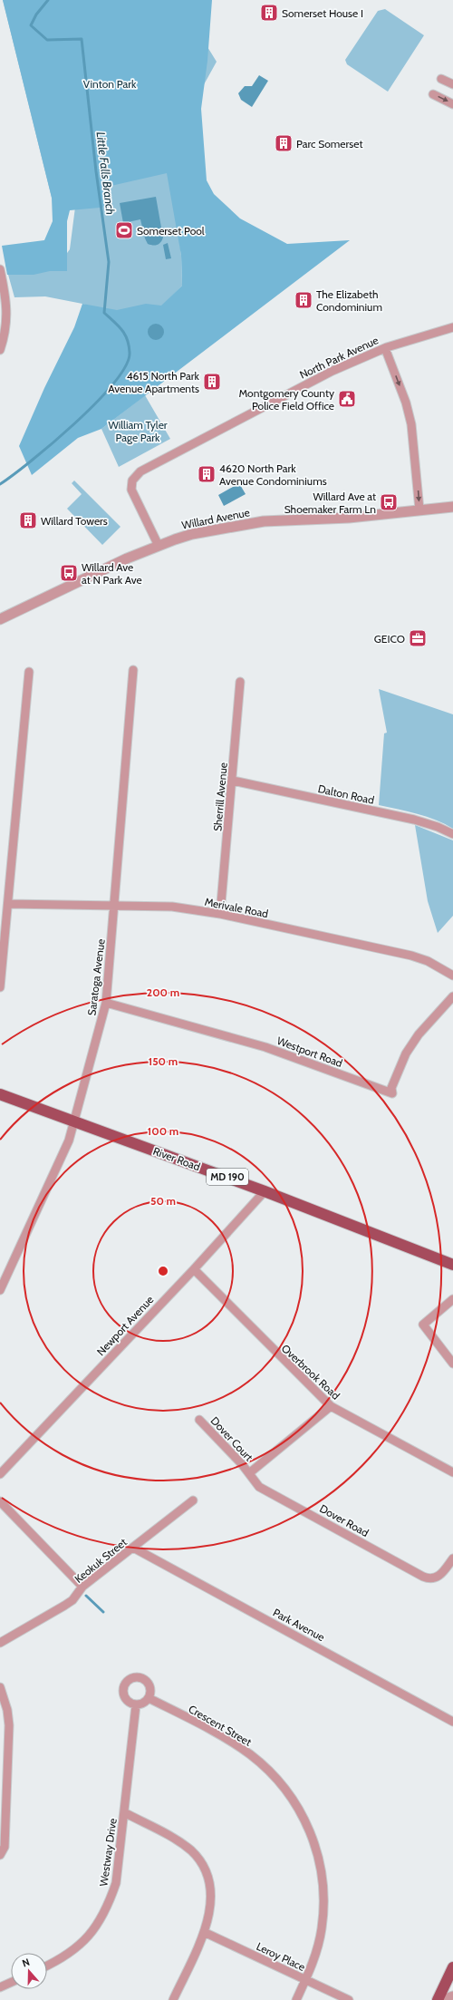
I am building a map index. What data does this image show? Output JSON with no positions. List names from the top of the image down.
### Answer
{
  "streets": {
    "main road": ["River Road", "MD 190"],
    "street": [
      "North Park Avenue",
      "Willard Avenue",
      "Dalton Road",
      "Sherrill Avenue",
      "Merivale Road",
      "Saratoga Avenue",
      "Westport Road",
      "Newport Avenue",
      "Overbrook Road",
      "Dover Court",
      "Dover Road",
      "Keokuk Street",
      "Park Avenue",
      "Crescent Street",
      "Westway Drive",
      "Leroy Place"
    ]
  },
  "crossings": [
    ["North Park Avenue", "Willard Avenue"],
    ["Dalton Road", "Sherrill Avenue"],
    ["Sherrill Avenue", "Merivale Road"],
    ["Merivale Road", "Saratoga Avenue"],
    ["Saratoga Avenue", "Westport Road"],
    ["Saratoga Avenue", "River Road"],
    ["River Road", "Newport Avenue"],
    ["Newport Avenue", "Overbrook Road"],
    ["Dover Court", "Dover Road"],
    ["Keokuk Street", "Park Avenue"],
    ["Crescent Street", "Westway Drive"],
    ["Crescent Street", "Leroy Place"]
  ],
  "water": ["Little Falls Branch"],
  "parks": ["Vinton Park", "William Tyler Page Park"],
  "places": {
    "building": [
      "Somerset House I",
      "Parc Somerset",
      "The Elizabeth Condominium",
      "4615 North Park Avenue Apartments",
      "4620 North Park Avenue Condominiums",
      "Willard Towers"
    ],
    "sports": ["Somerset Pool"],
    "public building": ["Montgomery County Police Field Office"],
    "bus stop": ["Willard Ave at Shoemaker Farm Ln", "Willard Ave at N Park Ave"],
    "office": ["GEICO"]
  },
  "north": "top",
  "rings": [
    "200 m",
    "150 m",
    "100 m",
    "50 m"
  ]
}
